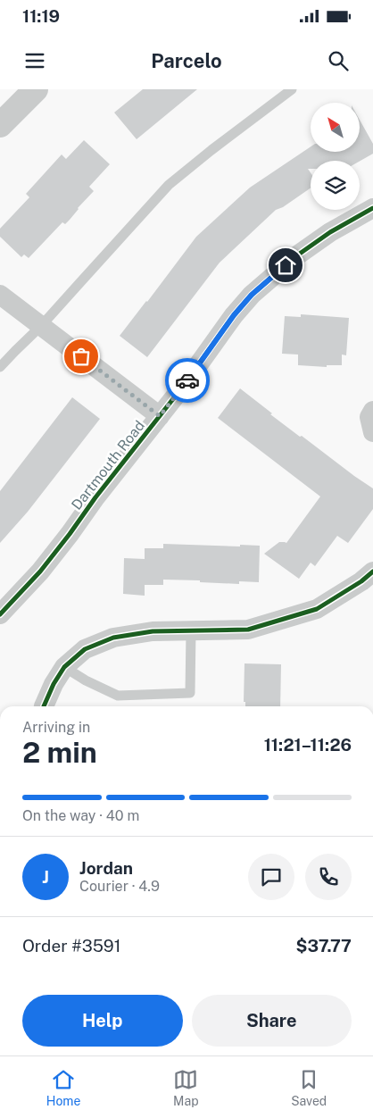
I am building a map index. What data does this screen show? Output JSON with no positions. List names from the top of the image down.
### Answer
{
  "streets": {
    "street": ["Dartmouth Road"]
  },
  "north": "top left",
  "page": {
    "status": "11:19",
    "header": "Parcelo",
    "heading": ["2 min", "Arriving in", "11:21–11:26"],
    "panel": [
      "Jordan",
      "Courier · 4.9",
      "Order #3591",
      "$37.77"
    ],
    "bar": "On the way · 40 m",
    "round": "J",
    "buttons": ["Help", "Share"],
    "tabs": ["Home", "Map", "Saved"]
  }
}
